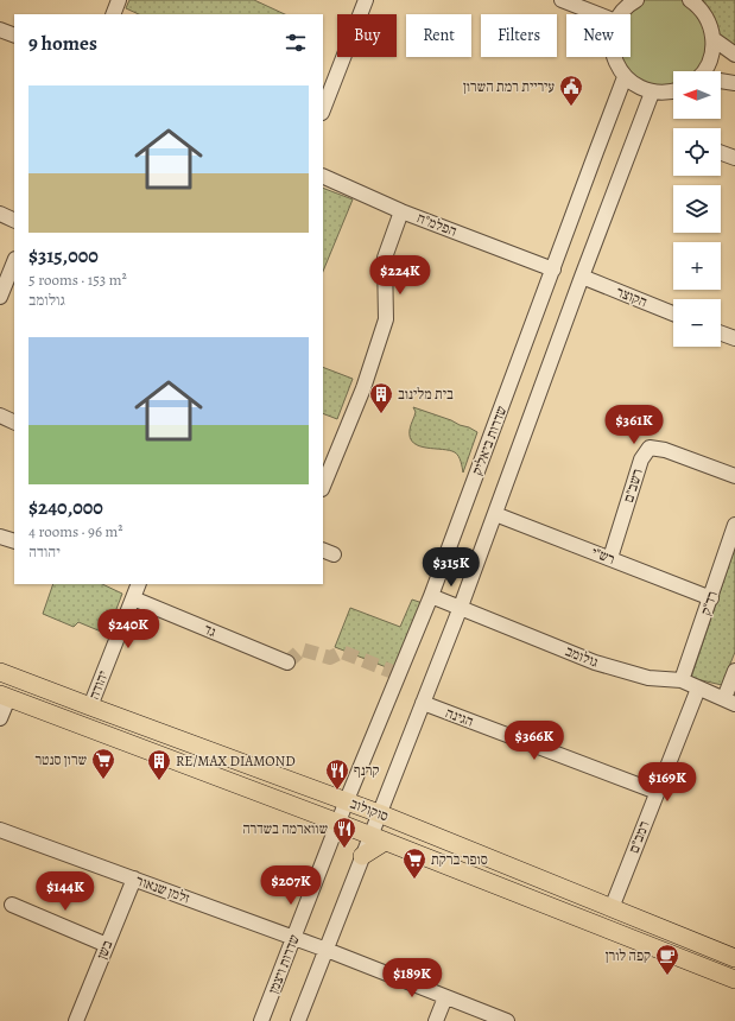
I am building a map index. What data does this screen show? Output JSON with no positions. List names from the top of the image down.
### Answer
{
  "streets": {
    "main road": ["סוקולוב"],
    "street": [
      "הפלמ\"ח",
      "הקוצר",
      "שדרות ביאליק",
      "רשב\"ם",
      "רש\"י",
      "רד\"ק",
      "גד",
      "גולומב",
      "יהודה",
      "הגינה",
      "רמב\"ם",
      "זלמן שנאור",
      "בשן",
      "שדרות ויצמן"
    ]
  },
  "crossings": [
    ["הפלמ\"ח", "שדרות ביאליק"],
    ["שדרות ביאליק", "גולומב"],
    ["שדרות ביאליק", "סוקולוב"],
    ["שדרות ביאליק", "שדרות ויצמן"],
    ["רשב\"ם", "רש\"י"],
    ["רש\"י", "רד\"ק"],
    ["רד\"ק", "גולומב"],
    ["גד", "יהודה"],
    ["גולומב", "רמב\"ם"],
    ["יהודה", "סוקולוב"],
    ["הגינה", "רמב\"ם"],
    ["סוקולוב", "רמב\"ם"],
    ["סוקולוב", "שדרות ויצמן"],
    ["זלמן שנאור", "בשן"],
    ["זלמן שנאור", "שדרות ויצמן"]
  ],
  "places": {
    "public building": ["עיריית רמת השרון"],
    "building": ["בית מלינוב", "RE/MAX DIAMOND"],
    "supermarket": ["שרון סנטר", "סופר ברקת"],
    "restaurant": ["קרנף", "שווארמה בשדרה"],
    "cafe": ["קפה לורן"]
  },
  "north": "left",
  "page": {
    "chip": [
      "Buy",
      "Rent",
      "Filters",
      "New"
    ],
    "heading": "9 homes",
    "map_buttons": ["+", "−"],
    "list": [
      {
        "name": "$315,000",
        "note": "5 rooms · 153 m² · גולומב"
      },
      {
        "name": "$240,000",
        "note": "4 rooms · 96 m² · יהודה"
      }
    ],
    "price": [
      "$224K",
      "$361K",
      "$315K",
      "$240K",
      "$366K",
      "$169K",
      "$207K",
      "$144K",
      "$189K"
    ]
  }
}
